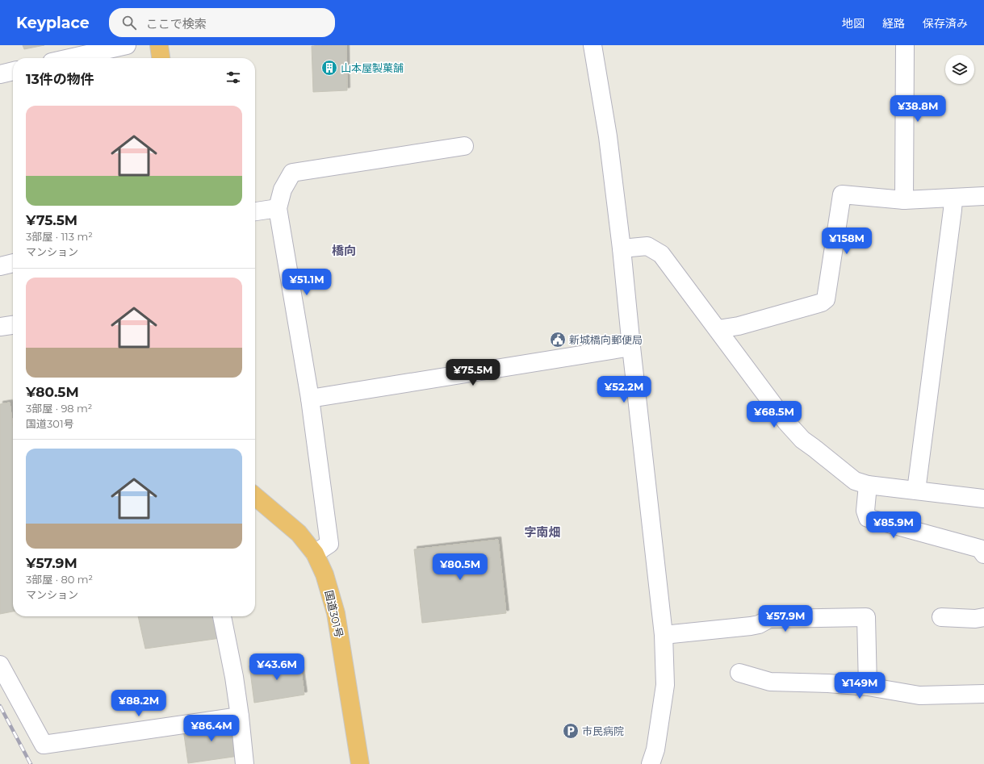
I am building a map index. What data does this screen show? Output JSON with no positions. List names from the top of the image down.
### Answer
{
  "streets": {
    "highway": ["国道301号"]
  },
  "districts": ["橋向", "字南畑"],
  "places": {
    "building": ["山本屋製菓舗"],
    "public building": ["新城橋向郵便局"],
    "parking": ["市民病院"]
  },
  "page": {
    "header": "Keyplace",
    "search": "ここで検索",
    "nav": ["地図", "経路", "保存済み"],
    "heading": "13件の物件",
    "price": [
      "¥38.8M",
      "¥158M",
      "¥51.1M",
      "¥75.5M",
      "¥52.2M",
      "¥68.5M",
      "¥85.9M",
      "¥80.5M",
      "¥57.9M",
      "¥43.6M",
      "¥149M",
      "¥88.2M",
      "¥86.4M"
    ],
    "list": [
      {
        "name": "¥75.5M",
        "note": "3部屋 · 113 m² · マンション"
      },
      {
        "name": "¥80.5M",
        "note": "3部屋 · 98 m² · 国道301号"
      },
      {
        "name": "¥57.9M",
        "note": "3部屋 · 80 m² · マンション"
      }
    ]
  }
}
